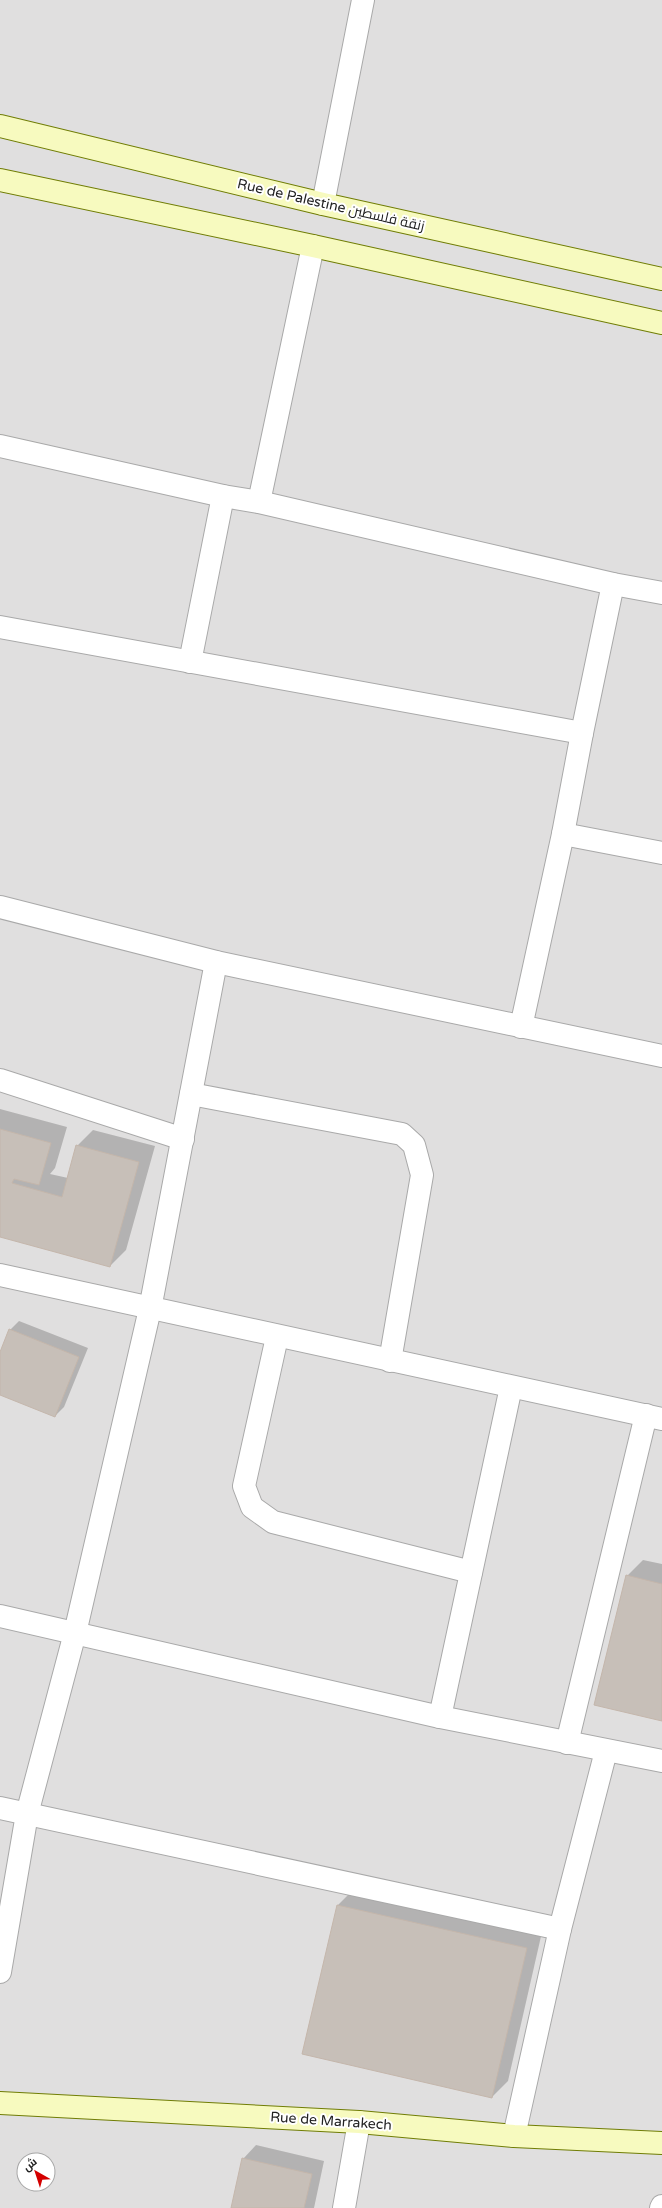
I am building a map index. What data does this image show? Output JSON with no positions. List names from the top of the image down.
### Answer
{
  "streets": {
    "main road": ["Rue de Palestine زنقة فلسطين", "Rue de Marrakech"]
  },
  "north": "top left"
}
